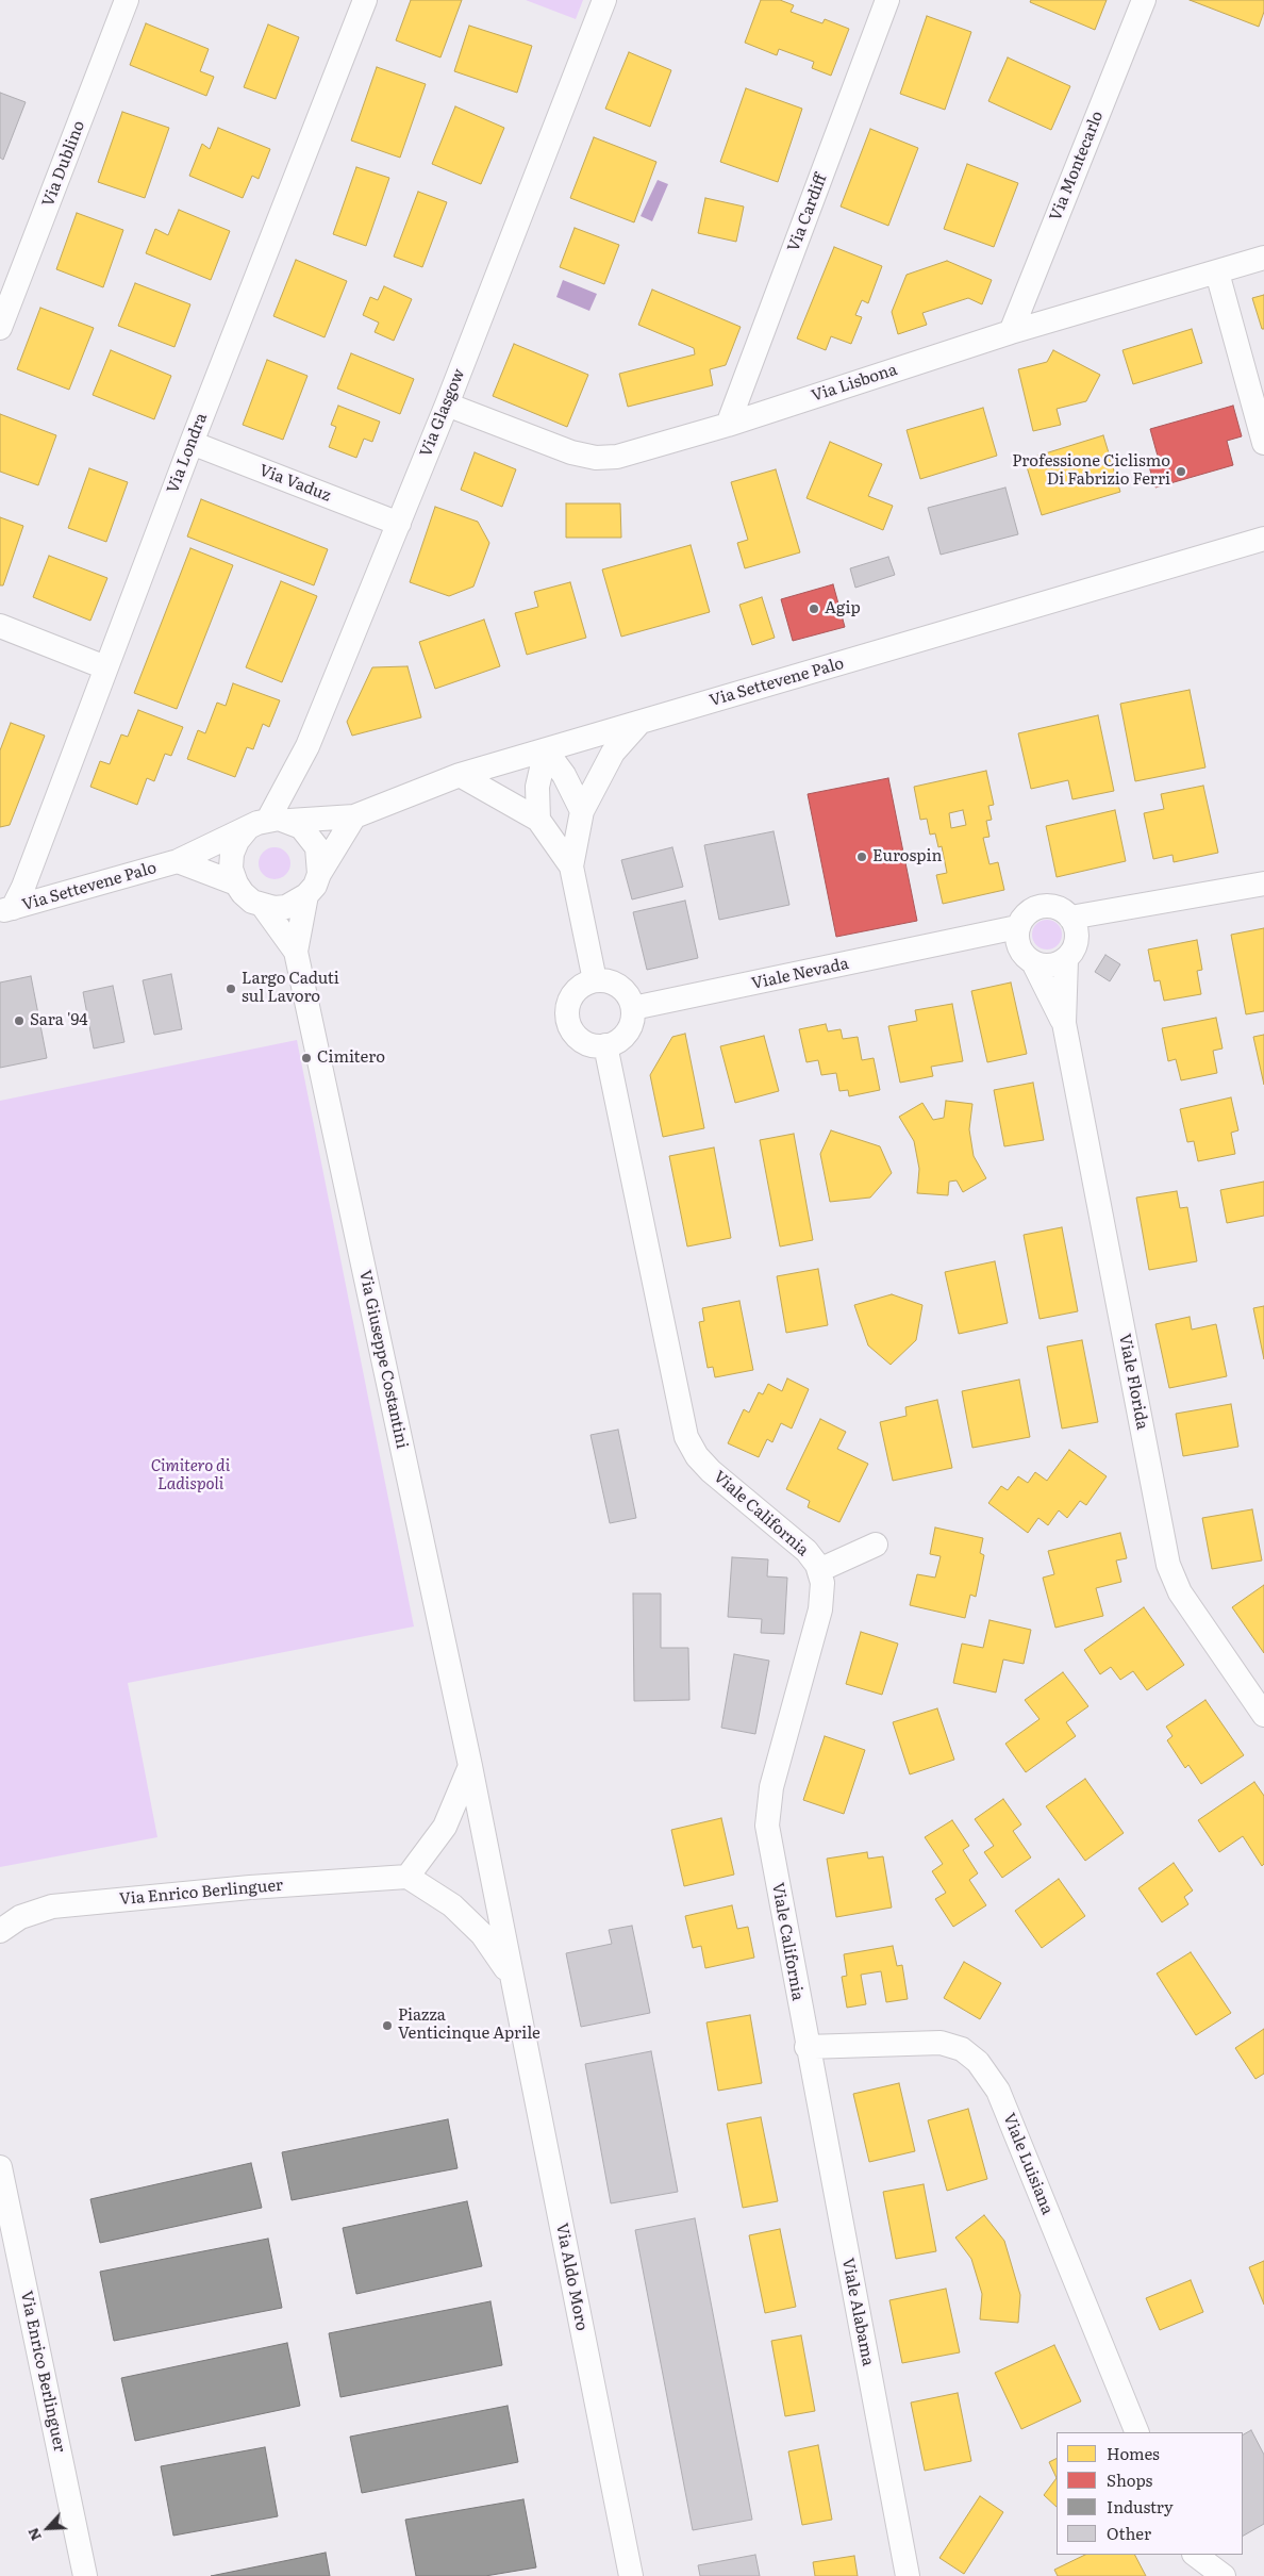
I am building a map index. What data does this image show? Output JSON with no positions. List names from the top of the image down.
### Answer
{
  "streets": {
    "street": [
      "Via Dublino",
      "Via Montecarlo",
      "Via Cardiff",
      "Via Lisbona",
      "Via Glasgow",
      "Via Londra",
      "Via Vaduz",
      "Via Settevene Palo",
      "Viale Nevada",
      "Via Giuseppe Costantini",
      "Viale Florida",
      "Viale California",
      "Via Enrico Berlinguer",
      "Viale Luisiana",
      "Via Aldo Moro",
      "Viale Alabama"
    ]
  },
  "crossings": [
    ["Via Montecarlo", "Via Lisbona"],
    ["Via Cardiff", "Via Lisbona"],
    ["Via Lisbona", "Via Glasgow"],
    ["Via Glasgow", "Via Vaduz"],
    ["Via Glasgow", "Via Settevene Palo"],
    ["Via Londra", "Via Vaduz"],
    ["Via Londra", "Via Settevene Palo"],
    ["Via Settevene Palo", "Via Giuseppe Costantini"],
    ["Viale Nevada", "Viale Florida"],
    ["Viale Nevada", "Viale California"],
    ["Via Giuseppe Costantini", "Via Aldo Moro"],
    ["Viale California", "Viale Luisiana"],
    ["Viale California", "Viale Alabama"],
    ["Viale Luisiana", "Viale Alabama"]
  ],
  "parks": ["Cimitero di Ladispoli"],
  "places": [
    "Professione Ciclismo Di Fabrizio Ferri",
    "Agip",
    "Eurospin",
    "Largo Caduti sul Lavoro",
    "Sara '94",
    "Cimitero",
    "Piazza Venticinque Aprile"
  ],
  "legend": [
    "Homes",
    "Shops",
    "Industry",
    "Other"
  ],
  "north": "bottom left"
}
